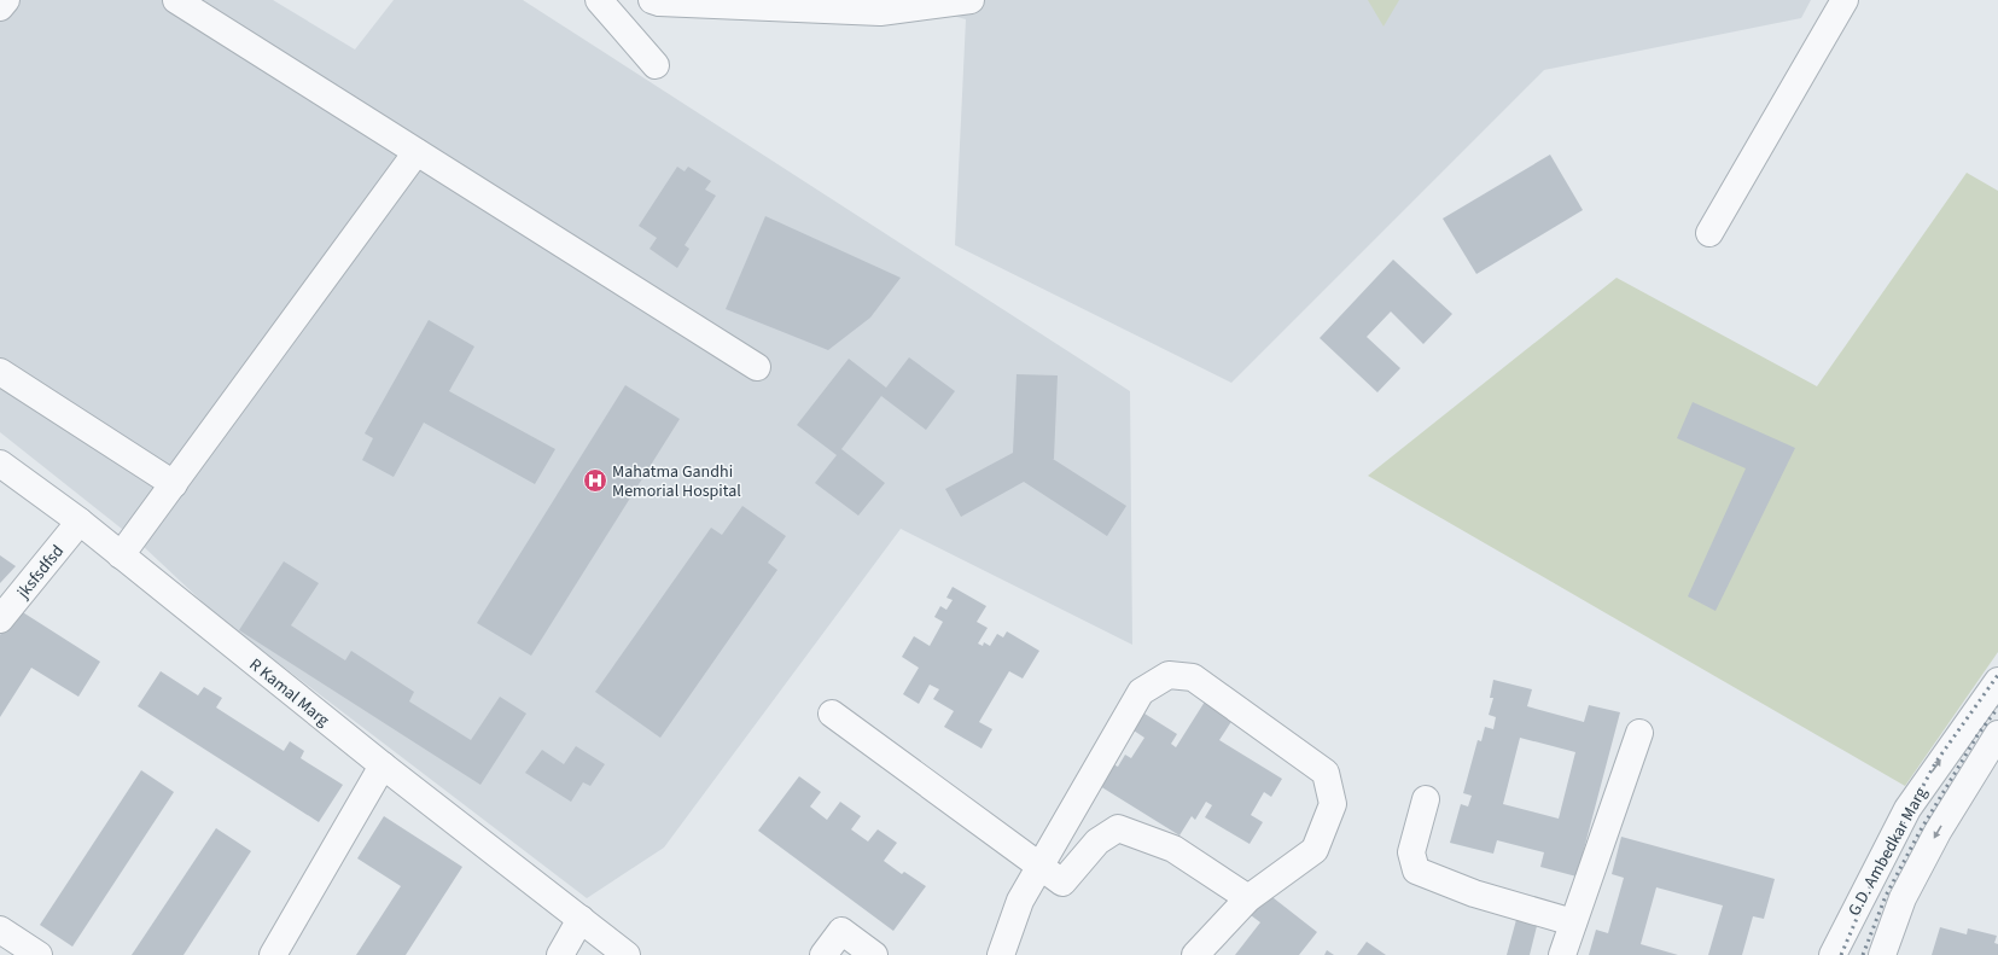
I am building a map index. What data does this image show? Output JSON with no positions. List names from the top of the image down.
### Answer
{
  "streets": {
    "street": ["jksfsdfsd", "R Kamal Marg", "G.D. Ambedkar Marg"]
  },
  "crossings": [
    ["jksfsdfsd", "R Kamal Marg"]
  ],
  "places": {
    "hospital": ["Mahatma Gandhi Memorial Hospital"]
  }
}
